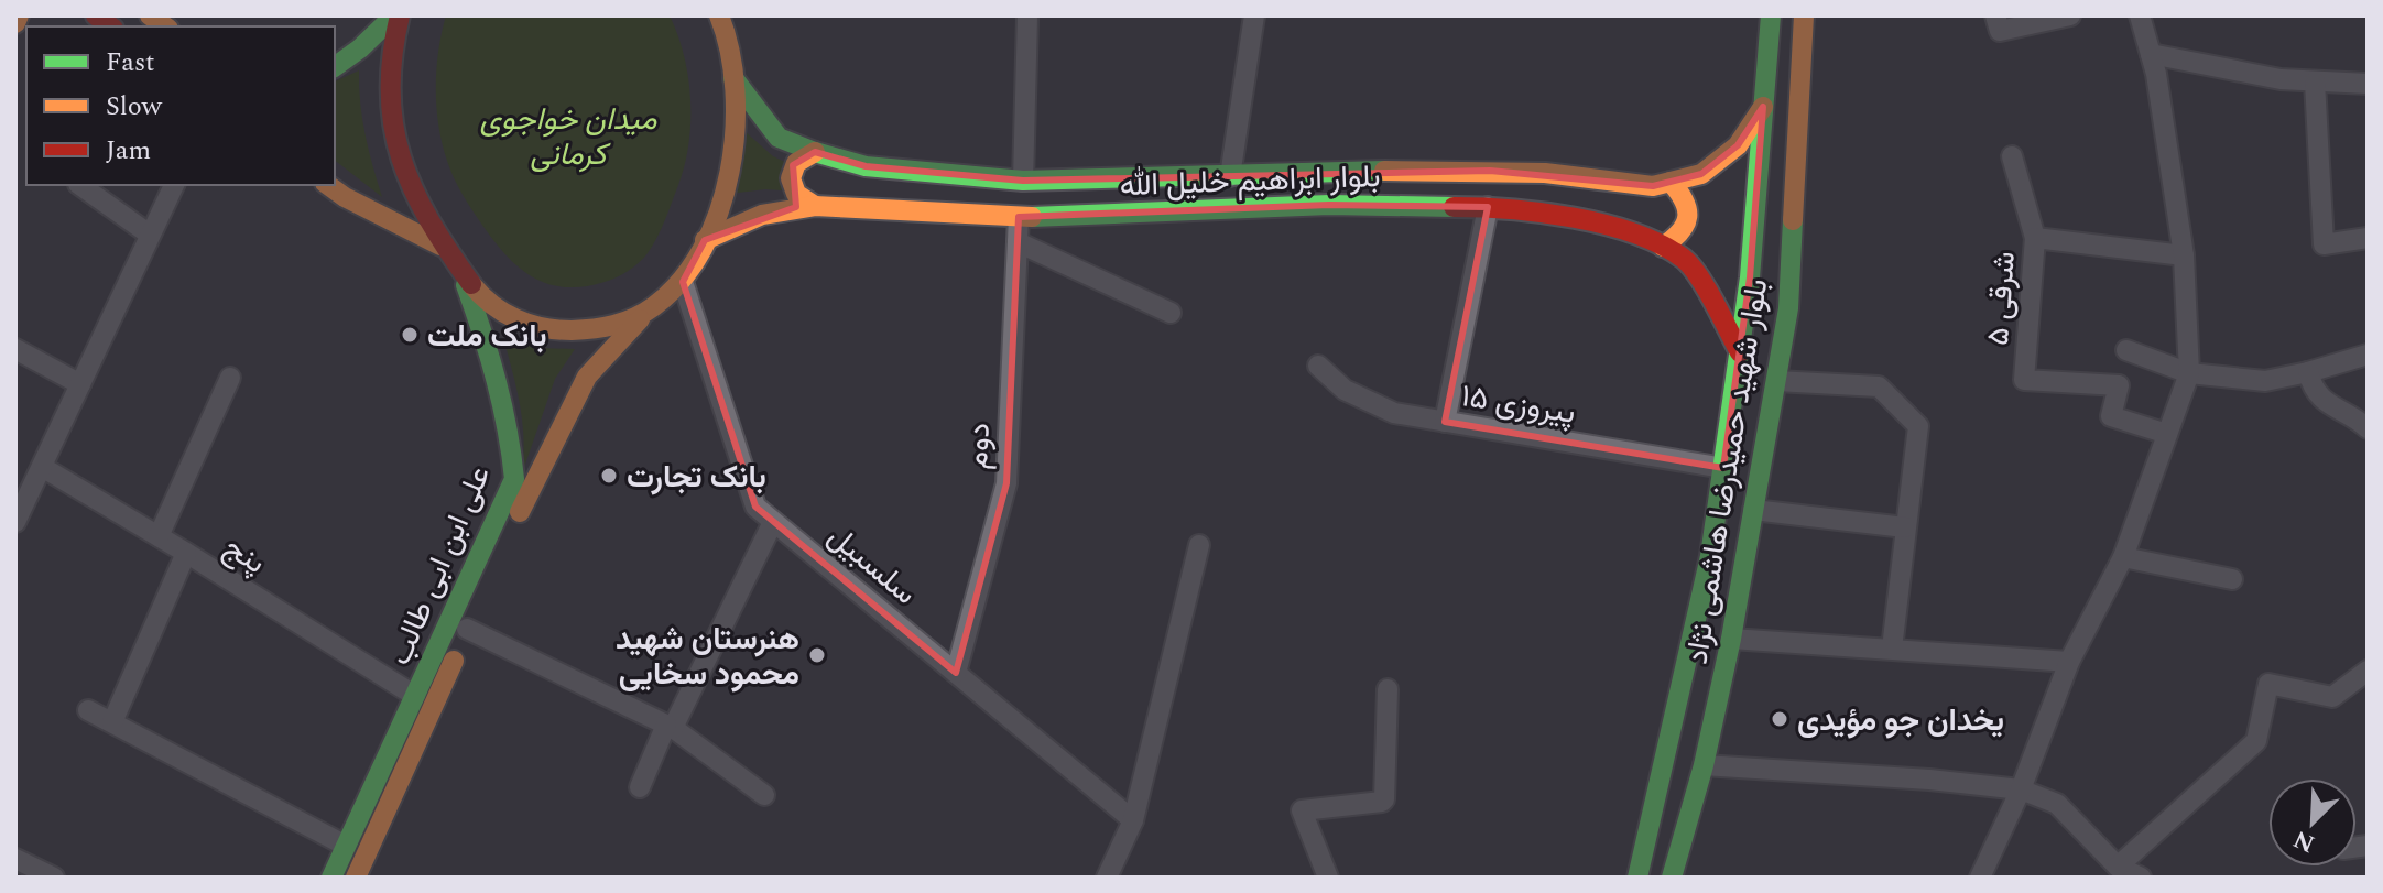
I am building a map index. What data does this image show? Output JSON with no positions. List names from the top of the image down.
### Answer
{
  "streets": {
    "main road": ["بلوار ابراهیم خلیل الله", "بلوار شهید حمیدرضا هاشمی نژاد", "علی ابن ابی طالب"],
    "street": [
      "۵ شرقی",
      "پیروزی ۱۵",
      "دوم",
      "پنج",
      "سلسبیل"
    ]
  },
  "crossings": [
    ["بلوار ابراهیم خلیل الله", "دوم"],
    ["بلوار ابراهیم خلیل الله", "بلوار شهید حمیدرضا هاشمی نژاد"],
    ["پیروزی ۱۵", "بلوار شهید حمیدرضا هاشمی نژاد"],
    ["دوم", "سلسبیل"],
    ["پنج", "علی ابن ابی طالب"]
  ],
  "parks": ["میدان خواجوی کرمانی"],
  "places": [
    "بانک ملت",
    "بانک تجارت",
    "هنرستان شهید محمود سخایی",
    "یخدان جو مؤیدی"
  ],
  "legend": ["Fast", "Slow", "Jam"],
  "north": "bottom left"
}
